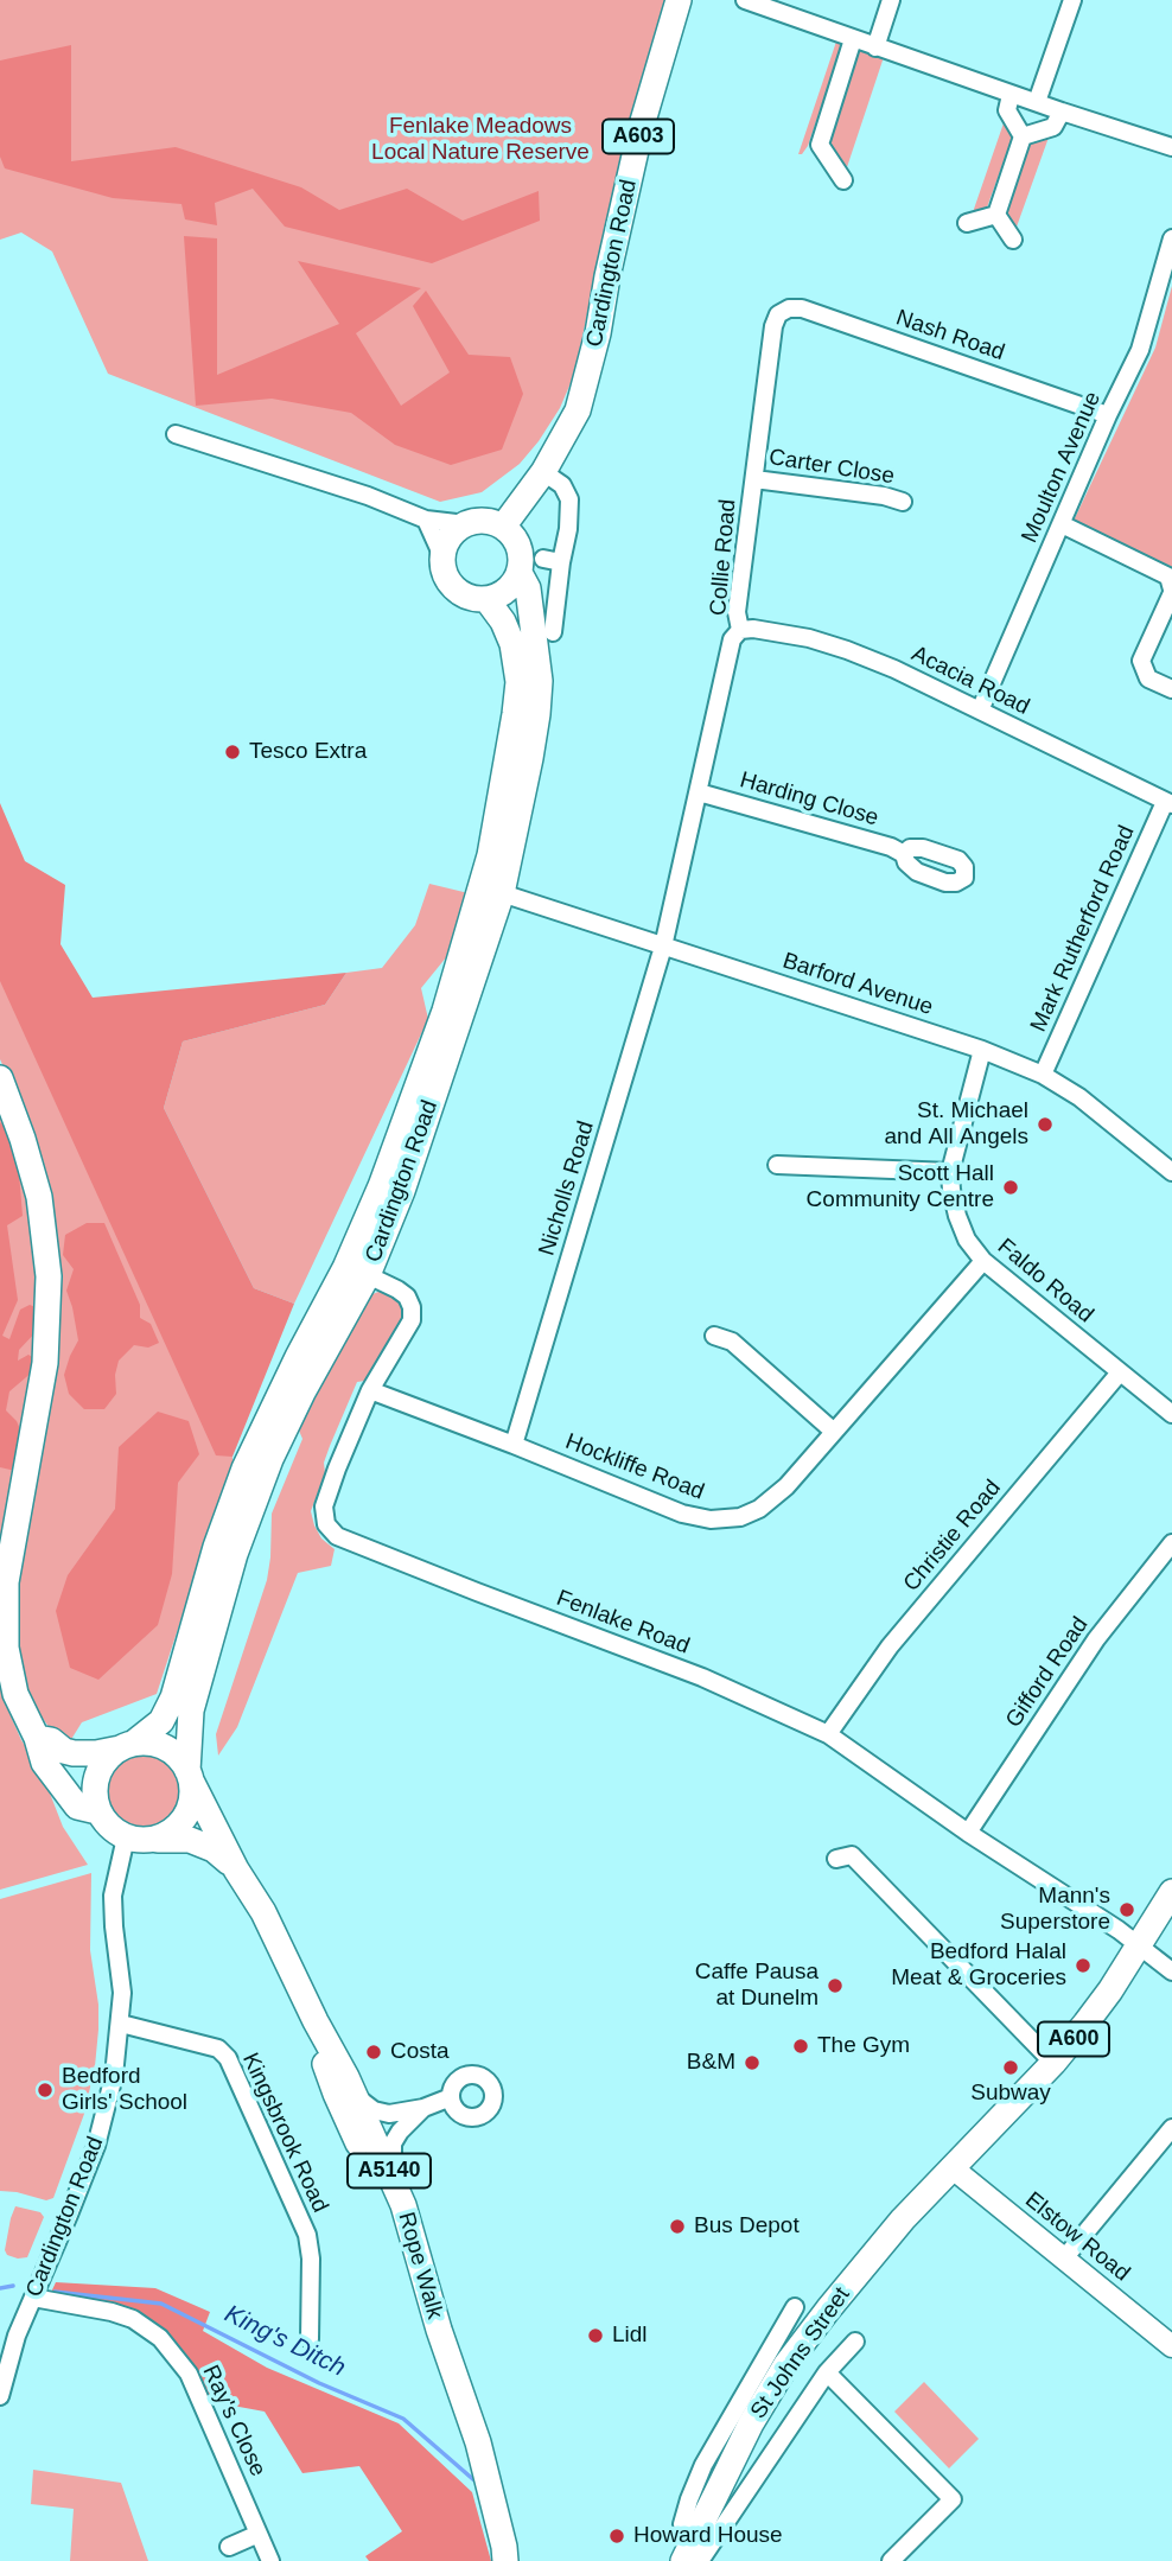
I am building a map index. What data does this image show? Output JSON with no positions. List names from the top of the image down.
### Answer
{
  "streets": {
    "main road": [
      "A603",
      "Cardington Road",
      "A600",
      "A5140",
      "Rope Walk",
      "St Johns Street"
    ],
    "street": [
      "Nash Road",
      "Carter Close",
      "Moulton Avenue",
      "Collie Road",
      "Acacia Road",
      "Harding Close",
      "Mark Rutherford Road",
      "Barford Avenue",
      "Nicholls Road",
      "Faldo Road",
      "Hockliffe Road",
      "Christie Road",
      "Fenlake Road",
      "Gifford Road",
      "Kingsbrook Road",
      "Elstow Road",
      "Ray's Close"
    ]
  },
  "crossings": [
    ["Cardington Road", "Barford Avenue"],
    ["Cardington Road", "Fenlake Road"],
    ["Cardington Road", "Kingsbrook Road"],
    ["Cardington Road", "Rope Walk"],
    ["Cardington Road", "Ray's Close"],
    ["Nash Road", "Moulton Avenue"],
    ["Nash Road", "Collie Road"],
    ["Carter Close", "Collie Road"],
    ["Moulton Avenue", "Acacia Road"],
    ["Collie Road", "Acacia Road"],
    ["Collie Road", "Harding Close"],
    ["Collie Road", "Barford Avenue"],
    ["Collie Road", "Nicholls Road"],
    ["Acacia Road", "Mark Rutherford Road"],
    ["Mark Rutherford Road", "Barford Avenue"],
    ["Barford Avenue", "Nicholls Road"],
    ["Barford Avenue", "Faldo Road"],
    ["Nicholls Road", "Hockliffe Road"],
    ["Faldo Road", "Hockliffe Road"],
    ["Faldo Road", "Christie Road"],
    ["Hockliffe Road", "Fenlake Road"],
    ["Christie Road", "Fenlake Road"],
    ["Fenlake Road", "Gifford Road"],
    ["Fenlake Road", "A600"],
    ["A600", "Elstow Road"],
    ["A600", "St Johns Street"],
    ["Elstow Road", "St Johns Street"]
  ],
  "water": ["King's Ditch"],
  "parks": ["Fenlake Meadows Local Nature Reserve"],
  "places": [
    "Tesco Extra",
    "St. Michael and All Angels",
    "Scott Hall Community Centre",
    "Mann's Superstore",
    "Bedford Halal Meat & Groceries",
    "Caffe Pausa at Dunelm",
    "The Gym",
    "Costa",
    "B&M",
    "Subway",
    "Bedford Girls' School",
    "Bus Depot",
    "Lidl",
    "Howard House"
  ]
}
